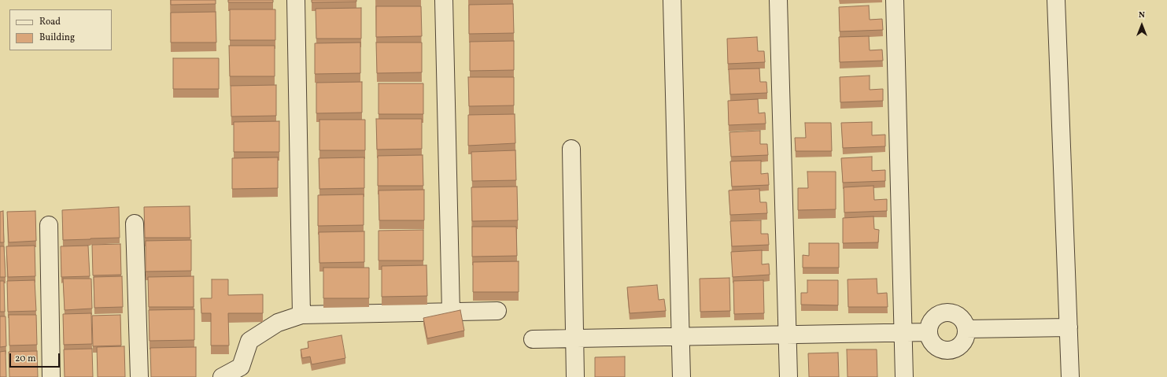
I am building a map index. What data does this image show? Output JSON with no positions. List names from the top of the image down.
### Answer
{
  "legend": ["Road", "Building"],
  "scale_bar": "20 m",
  "north": "top"
}
